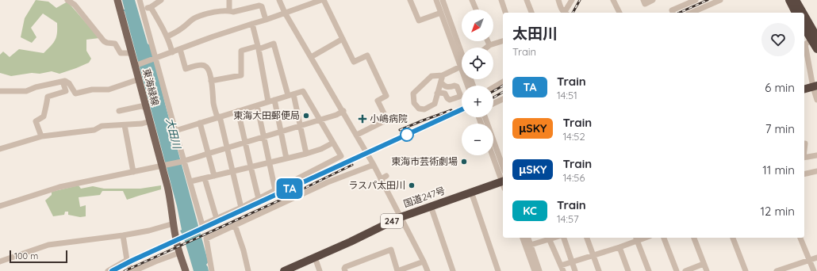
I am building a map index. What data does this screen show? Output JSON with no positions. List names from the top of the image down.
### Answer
{
  "streets": {
    "highway": ["国道247号", "247"],
    "main road": ["東海緑線"]
  },
  "water": ["大田川"],
  "places": {
    "other": ["東海大田郵便局", "東海市芸術劇場", "ラスパ太田川"],
    "health": ["小嶋病院"]
  },
  "scale_bar": "100 m",
  "north": "bottom left",
  "page": {
    "on_map": "TA",
    "map_buttons": ["+", "−"],
    "heading": ["太田川", "Train"],
    "list": [
      {
        "mark": "TA",
        "name": "Train",
        "note": "14:51",
        "value": "6 min"
      },
      {
        "mark": "μSKY",
        "name": "Train",
        "note": "14:52",
        "value": "7 min"
      },
      {
        "mark": "μSKY",
        "name": "Train",
        "note": "14:56",
        "value": "11 min"
      },
      {
        "mark": "KC",
        "name": "Train",
        "note": "14:57",
        "value": "12 min"
      }
    ],
    "scale": "100 m"
  }
}
